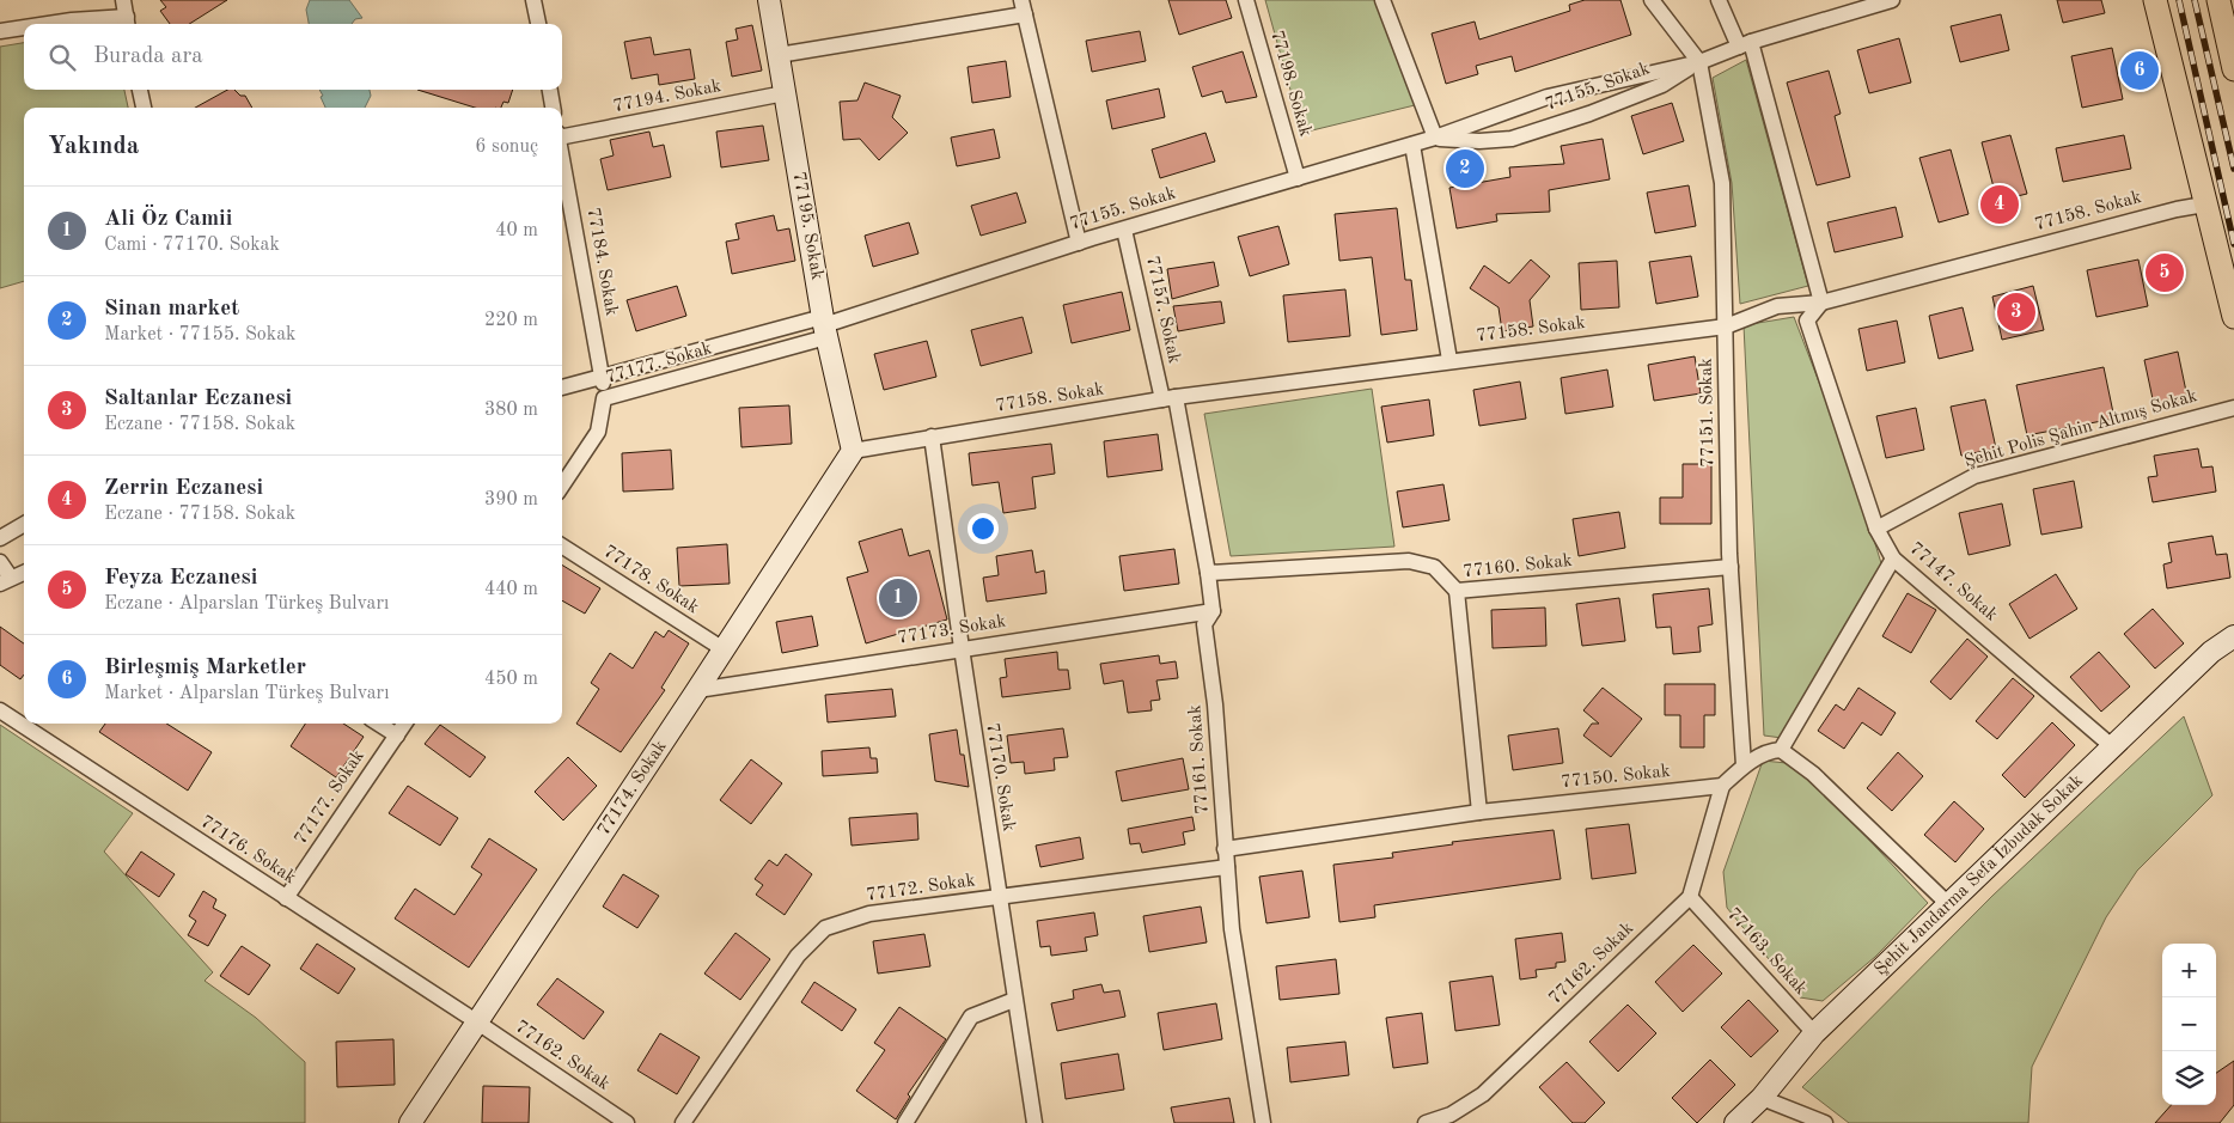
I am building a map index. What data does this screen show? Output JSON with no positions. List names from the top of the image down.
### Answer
{
  "streets": {
    "main road": ["77195. Sokak", "77174. Sokak", "Şehit Jandarma Sefa İzbudak Sokak"],
    "street": [
      "77198. Sokak",
      "77155. Sokak",
      "77194. Sokak",
      "77158. Sokak",
      "77184. Sokak",
      "77157. Sokak",
      "77177. Sokak",
      "77151. Sokak",
      "Şehit Polis Şahin Altmış Sokak",
      "77160. Sokak",
      "77178. Sokak",
      "77147. Sokak",
      "77173. Sokak",
      "77161. Sokak",
      "77170. Sokak",
      "77150. Sokak",
      "77176. Sokak",
      "77172. Sokak",
      "77163. Sokak",
      "77162. Sokak"
    ]
  },
  "crossings": [
    ["77198. Sokak", "77155. Sokak"],
    ["77155. Sokak", "77195. Sokak"],
    ["77155. Sokak", "77157. Sokak"],
    ["77155. Sokak", "77177. Sokak"],
    ["77155. Sokak", "77151. Sokak"],
    ["77194. Sokak", "77195. Sokak"],
    ["77158. Sokak", "77195. Sokak"],
    ["77158. Sokak", "77157. Sokak"],
    ["77158. Sokak", "77151. Sokak"],
    ["77158. Sokak", "77147. Sokak"],
    ["77158. Sokak", "77161. Sokak"],
    ["77158. Sokak", "77170. Sokak"],
    ["77158. Sokak", "77174. Sokak"],
    ["77195. Sokak", "77177. Sokak"],
    ["77195. Sokak", "77174. Sokak"],
    ["77184. Sokak", "77177. Sokak"],
    ["77157. Sokak", "77161. Sokak"],
    ["77177. Sokak", "77176. Sokak"],
    ["77151. Sokak", "77160. Sokak"],
    ["Şehit Polis Şahin Altmış Sokak", "77147. Sokak"],
    ["77160. Sokak", "77150. Sokak"],
    ["77178. Sokak", "77174. Sokak"],
    ["77147. Sokak", "Şehit Jandarma Sefa İzbudak Sokak"],
    ["77173. Sokak", "77161. Sokak"],
    ["77173. Sokak", "77170. Sokak"],
    ["77173. Sokak", "77174. Sokak"],
    ["77161. Sokak", "77150. Sokak"],
    ["77161. Sokak", "77172. Sokak"],
    ["77170. Sokak", "77172. Sokak"],
    ["77174. Sokak", "77176. Sokak"],
    ["77174. Sokak", "77162. Sokak"],
    ["77176. Sokak", "77162. Sokak"],
    ["Şehit Jandarma Sefa İzbudak Sokak", "77163. Sokak"],
    ["77163. Sokak", "77162. Sokak"]
  ],
  "page": {
    "search": "Burada ara",
    "pins": [
      "6",
      "2",
      "4",
      "5",
      "3",
      "1"
    ],
    "heading": ["Yakında", "6 sonuç"],
    "list": [
      {
        "mark": "1",
        "name": "Ali Öz Camii",
        "note": "Cami · 77170. Sokak",
        "value": "40 m"
      },
      {
        "mark": "2",
        "name": "Sinan market",
        "note": "Market · 77155. Sokak",
        "value": "220 m"
      },
      {
        "mark": "3",
        "name": "Saltanlar Eczanesi",
        "note": "Eczane · 77158. Sokak",
        "value": "380 m"
      },
      {
        "mark": "4",
        "name": "Zerrin Eczanesi",
        "note": "Eczane · 77158. Sokak",
        "value": "390 m"
      },
      {
        "mark": "5",
        "name": "Feyza Eczanesi",
        "note": "Eczane · Alparslan Türkeş Bulvarı",
        "value": "440 m"
      },
      {
        "mark": "6",
        "name": "Birleşmiş Marketler",
        "note": "Market · Alparslan Türkeş Bulvarı",
        "value": "450 m"
      }
    ],
    "map_buttons": ["+", "−"]
  }
}
